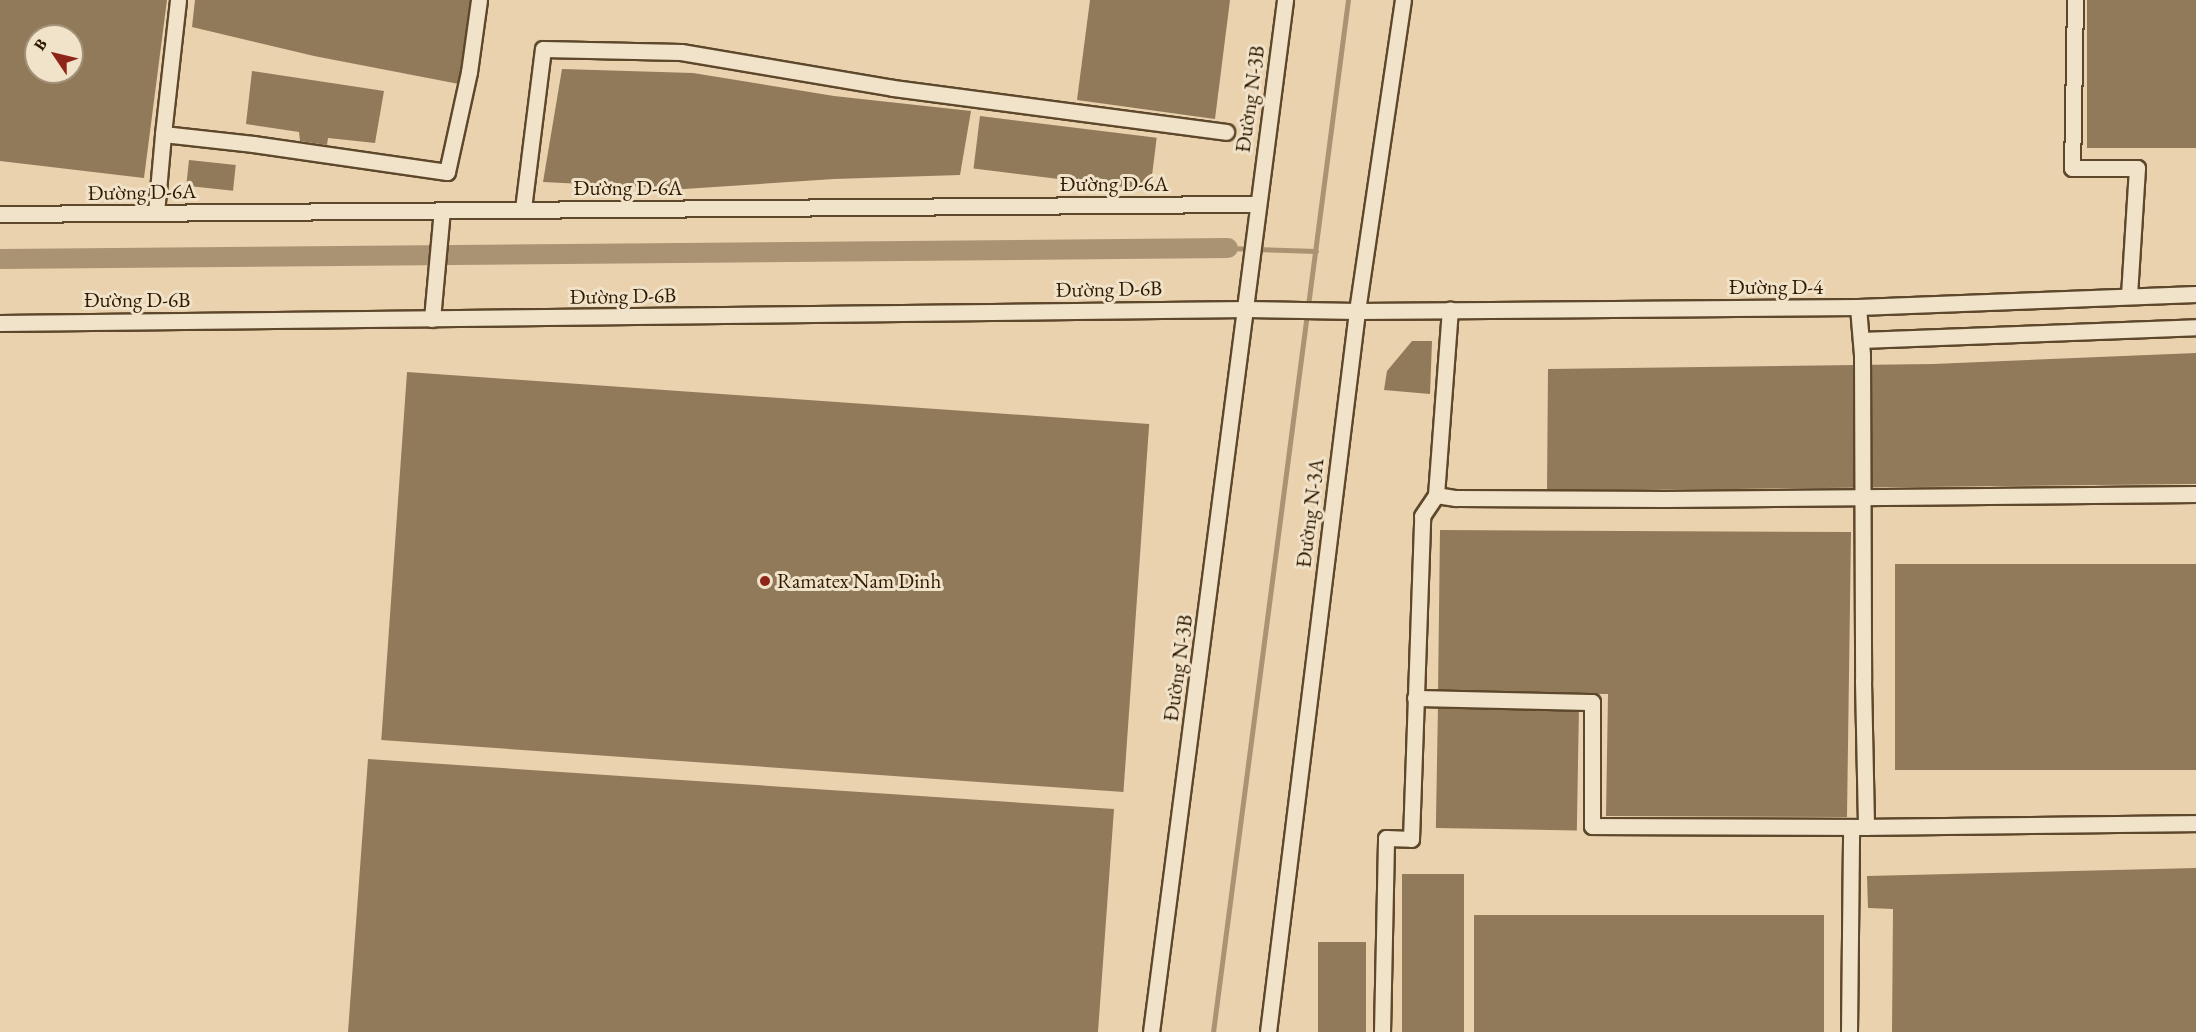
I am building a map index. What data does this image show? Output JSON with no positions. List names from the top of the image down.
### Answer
{
  "streets": {
    "street": [
      "Đường N-3B",
      "Đường D-6A",
      "Đường D-4",
      "Đường D-6B",
      "Đường N-3A"
    ]
  },
  "crossings": [
    ["Đường N-3B", "Đường D-6A"],
    ["Đường N-3B", "Đường D-6B"],
    ["Đường D-4", "Đường D-6B"],
    ["Đường D-4", "Đường N-3A"]
  ],
  "places": ["Ramatex Nam Dinh"],
  "north": "top left"
}
